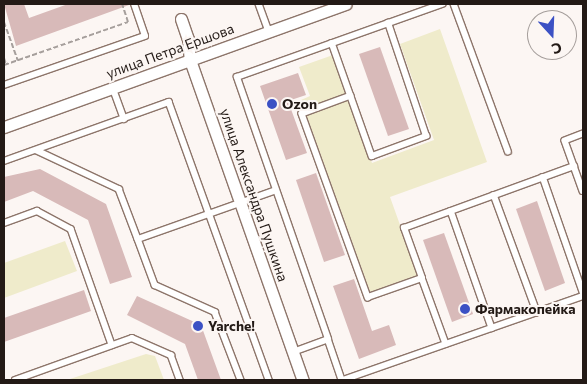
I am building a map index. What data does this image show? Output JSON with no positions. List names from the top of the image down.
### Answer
{
  "streets": {
    "street": ["улица Петра Ершова", "улица Александра Пушкина"]
  },
  "crossings": [
    ["улица Петра Ершова", "улица Александра Пушкина"]
  ],
  "places": ["Ozon", "Фармакопейка", "Yarche!"],
  "north": "bottom"
}
